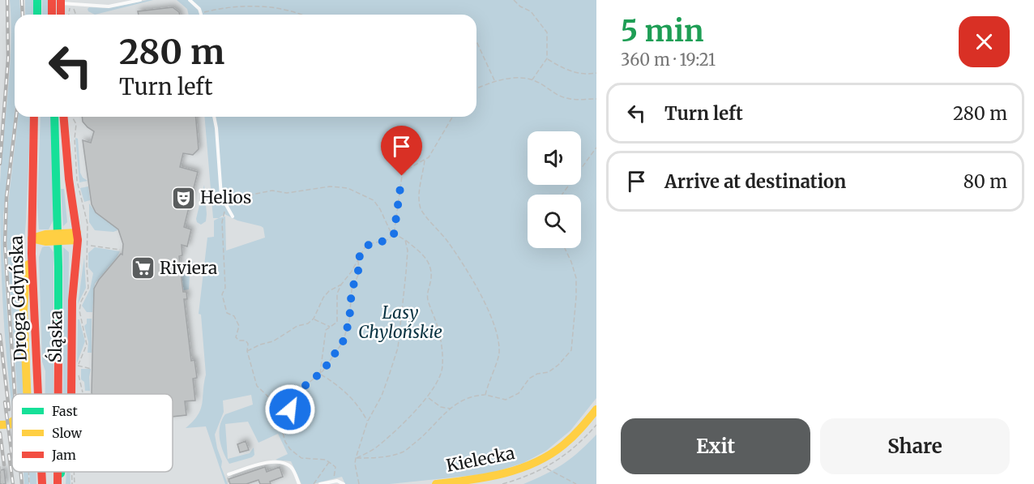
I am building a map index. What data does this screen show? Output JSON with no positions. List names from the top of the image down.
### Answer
{
  "streets": {
    "main road": ["Droga Gdyńska", "Śląska", "Kielecka"]
  },
  "parks": ["Lasy Chylońskie"],
  "places": {
    "theatre": ["Helios"],
    "supermarket": ["Riviera"]
  },
  "legend": ["Fast", "Slow", "Jam"],
  "page": {
    "heading": ["5 min", "360 m · 19:21"],
    "turn": ["280 m", "Turn left"],
    "list": [
      {
        "name": "Turn left",
        "value": "280 m"
      },
      {
        "name": "Arrive at destination",
        "value": "80 m"
      }
    ],
    "buttons": ["Exit", "Share"]
  }
}
